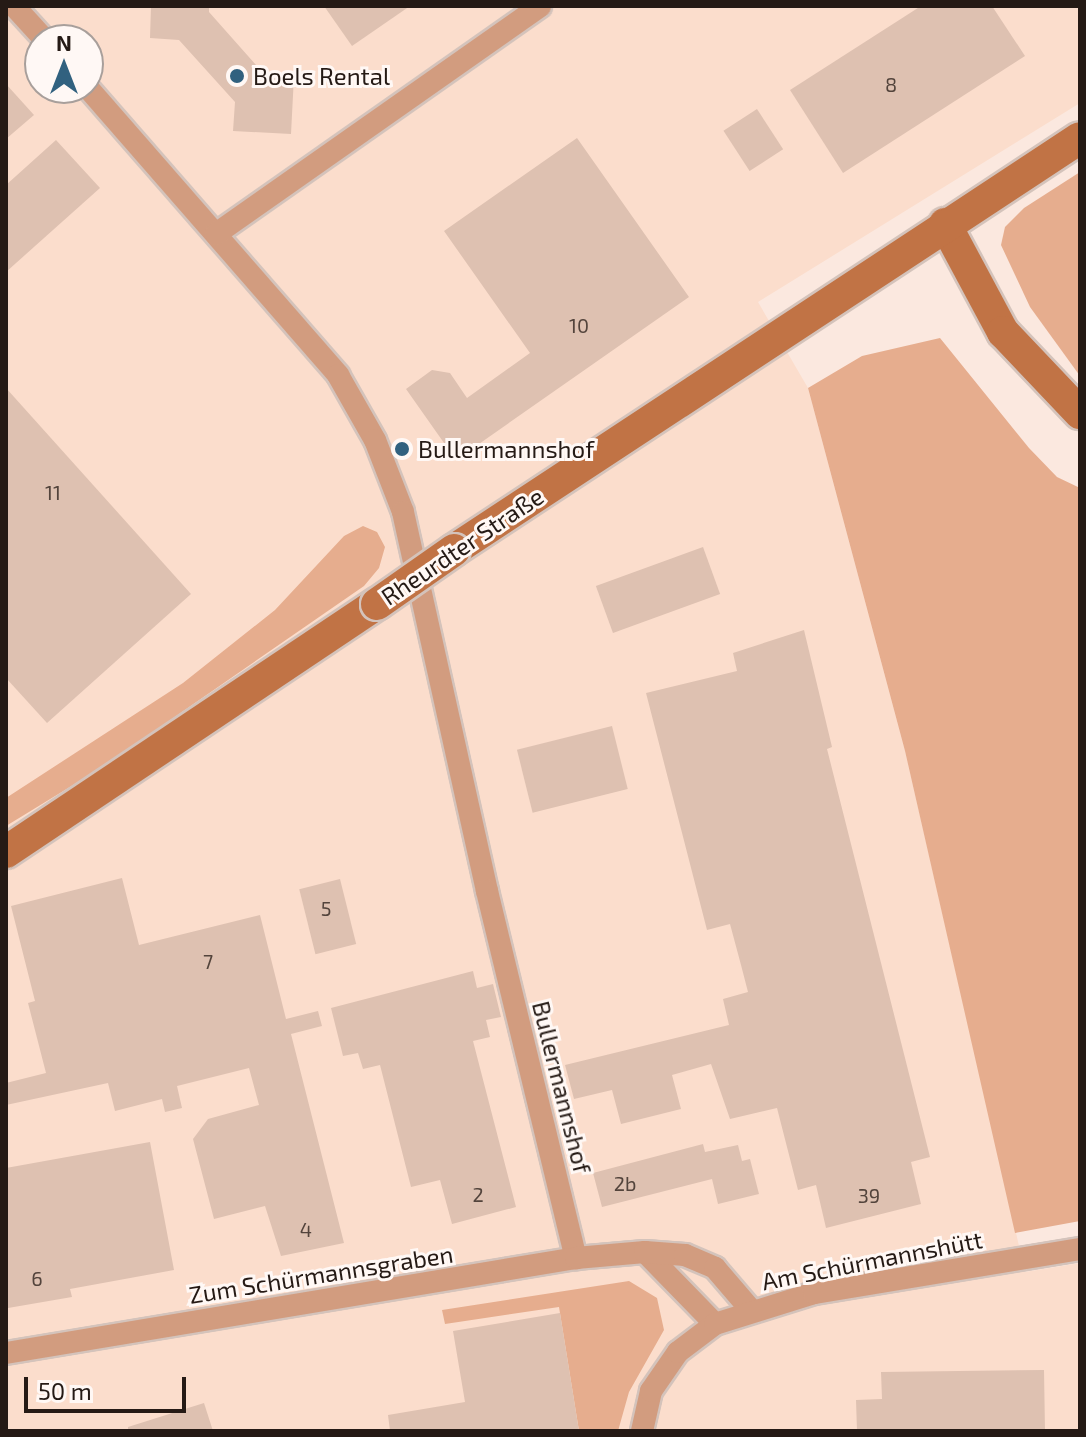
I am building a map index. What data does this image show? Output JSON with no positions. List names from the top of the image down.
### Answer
{
  "streets": {
    "main road": ["Rheurdter Straße"],
    "street": ["Bullermannshof", "Am Schürmannshütt", "Zum Schürmannsgraben"]
  },
  "crossings": [
    ["Bullermannshof", "Zum Schürmannsgraben"],
    ["Am Schürmannshütt", "Zum Schürmannsgraben"]
  ],
  "places": ["Boels Rental", "Bullermannshof"],
  "house_numbers": [
    "8",
    "10",
    "11",
    "5",
    "7",
    "2b",
    "2",
    "39",
    "4",
    "6"
  ],
  "scale_bar": "50 m",
  "north": "top"
}
